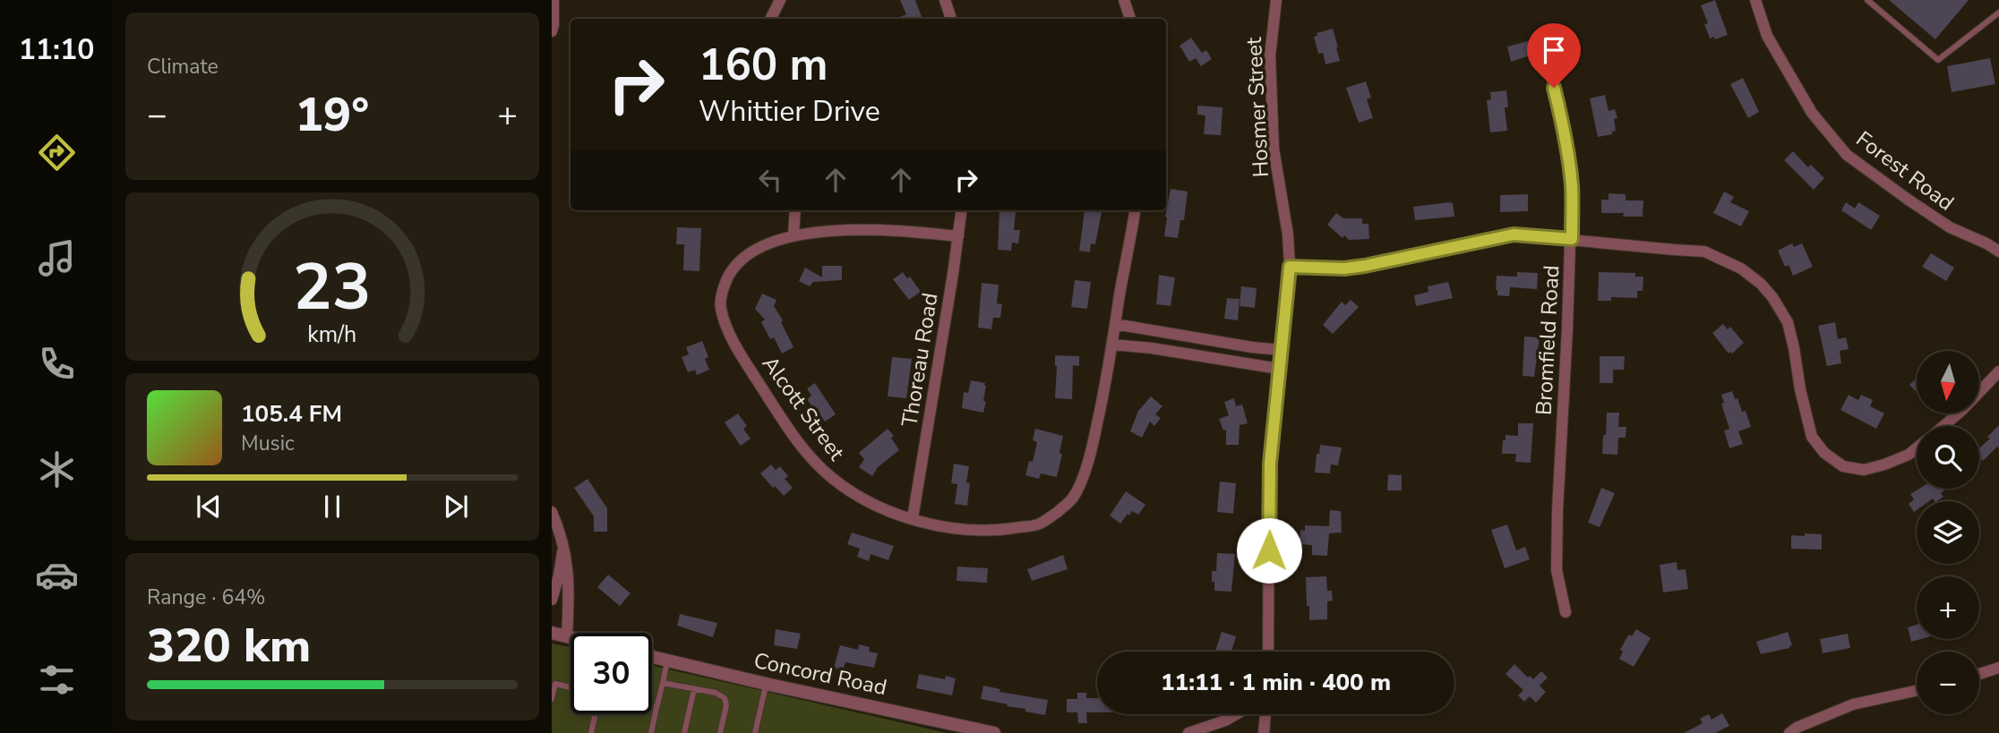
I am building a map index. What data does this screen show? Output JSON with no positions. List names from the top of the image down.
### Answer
{
  "streets": {
    "street": [
      "Hosmer Street",
      "Forest Road",
      "Bromfield Road",
      "Thoreau Road",
      "Alcott Street",
      "Concord Road"
    ]
  },
  "crossings": [
    ["Thoreau Road", "Alcott Street"]
  ],
  "north": "bottom",
  "page": {
    "tabs": "11:10",
    "tile": [
      "Climate",
      ["Range · 64%", "320 km"]
    ],
    "turn": ["160 m", "Whittier Drive"],
    "heat": ["−", "19°", "+"],
    "map_buttons": ["+", "−"],
    "song": ["105.4 FM", "Music"],
    "limit": "30",
    "trip": "11:11 · 1 min · 400 m",
    "gauge": ["23", "km/h"]
  }
}
